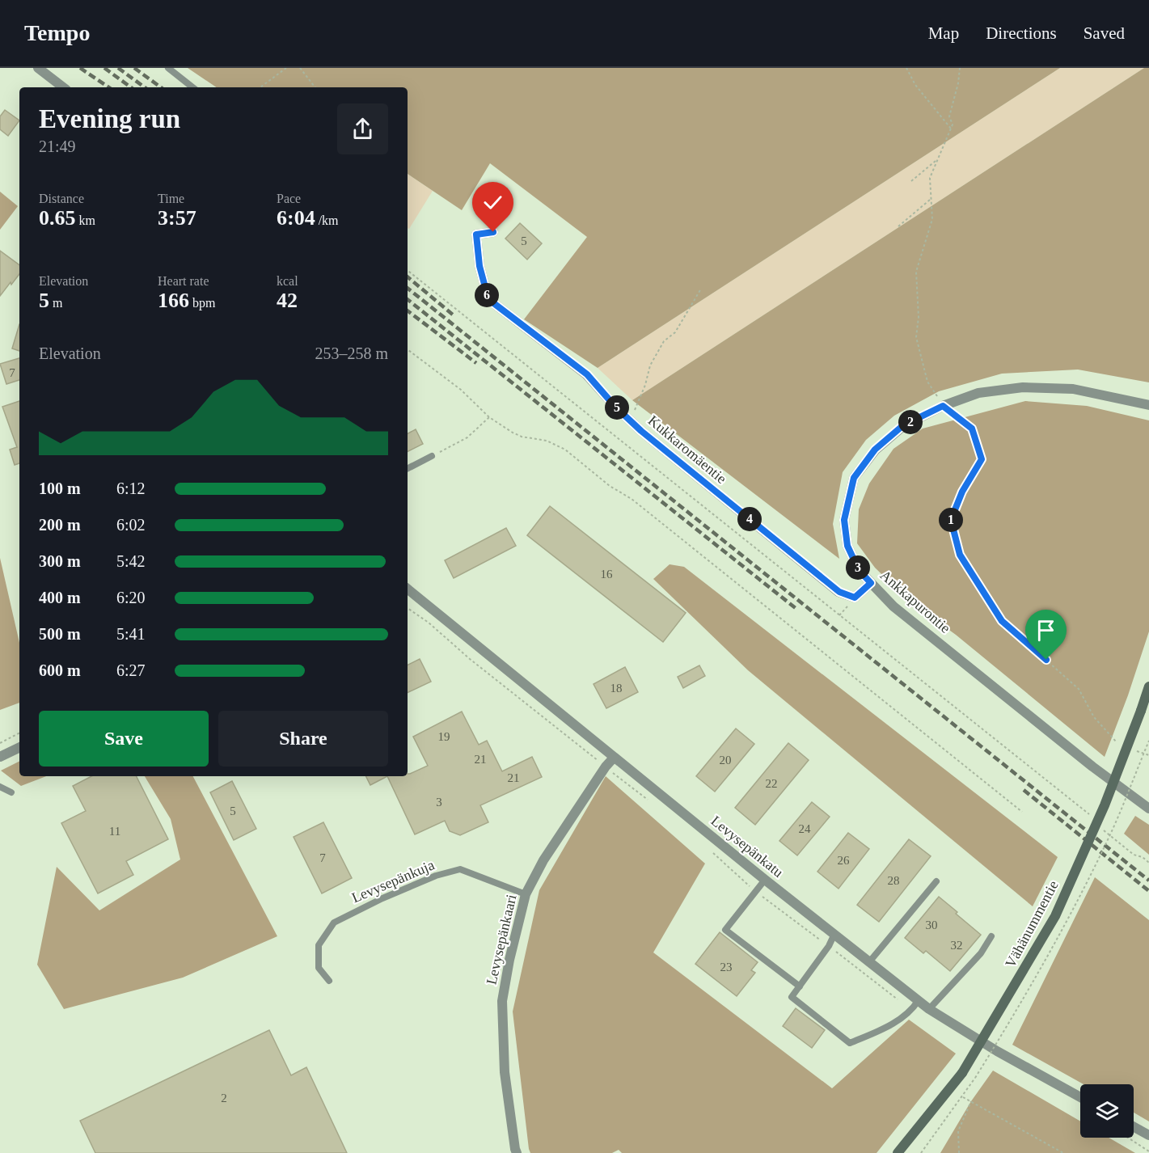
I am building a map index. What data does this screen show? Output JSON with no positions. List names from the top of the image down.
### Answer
{
  "streets": {
    "main road": ["Vähänummentie"],
    "street": [
      "Kukkaromäentie",
      "Ankkapurontie",
      "Levysepänkatu",
      "Levysepänkaari"
    ],
    "lane": ["Levysepänkuja"]
  },
  "crossings": [
    ["Kukkaromäentie", "Ankkapurontie"],
    ["Levysepänkatu", "Levysepänkaari"],
    ["Levysepänkuja", "Levysepänkaari"]
  ],
  "house_numbers": [
    "5",
    "7",
    "16",
    "18",
    "19",
    "21",
    "20",
    "21",
    "22",
    "3",
    "5",
    "24",
    "11",
    "7",
    "26",
    "28",
    "30",
    "32",
    "23",
    "2"
  ],
  "page": {
    "header": "Tempo",
    "nav": ["Map", "Directions", "Saved"],
    "heading": ["Evening run", "21:49"],
    "stats": [
      ["Distance", "0.65 km"],
      ["Time", "3:57"],
      ["Pace", "6:04 /km"],
      ["Elevation", "5 m"],
      ["Heart rate", "166 bpm"],
      ["kcal", "42"]
    ],
    "pins": [
      "6",
      "5",
      "2",
      "4",
      "1",
      "3"
    ],
    "chart": ["Elevation", "253–258 m"],
    "list": [
      {
        "name": "100 m",
        "note": "6:12"
      },
      {
        "name": "200 m",
        "note": "6:02"
      },
      {
        "name": "300 m",
        "note": "5:42"
      },
      {
        "name": "400 m",
        "note": "6:20"
      },
      {
        "name": "500 m",
        "note": "5:41"
      },
      {
        "name": "600 m",
        "note": "6:27"
      }
    ],
    "buttons": ["Save", "Share"]
  }
}
